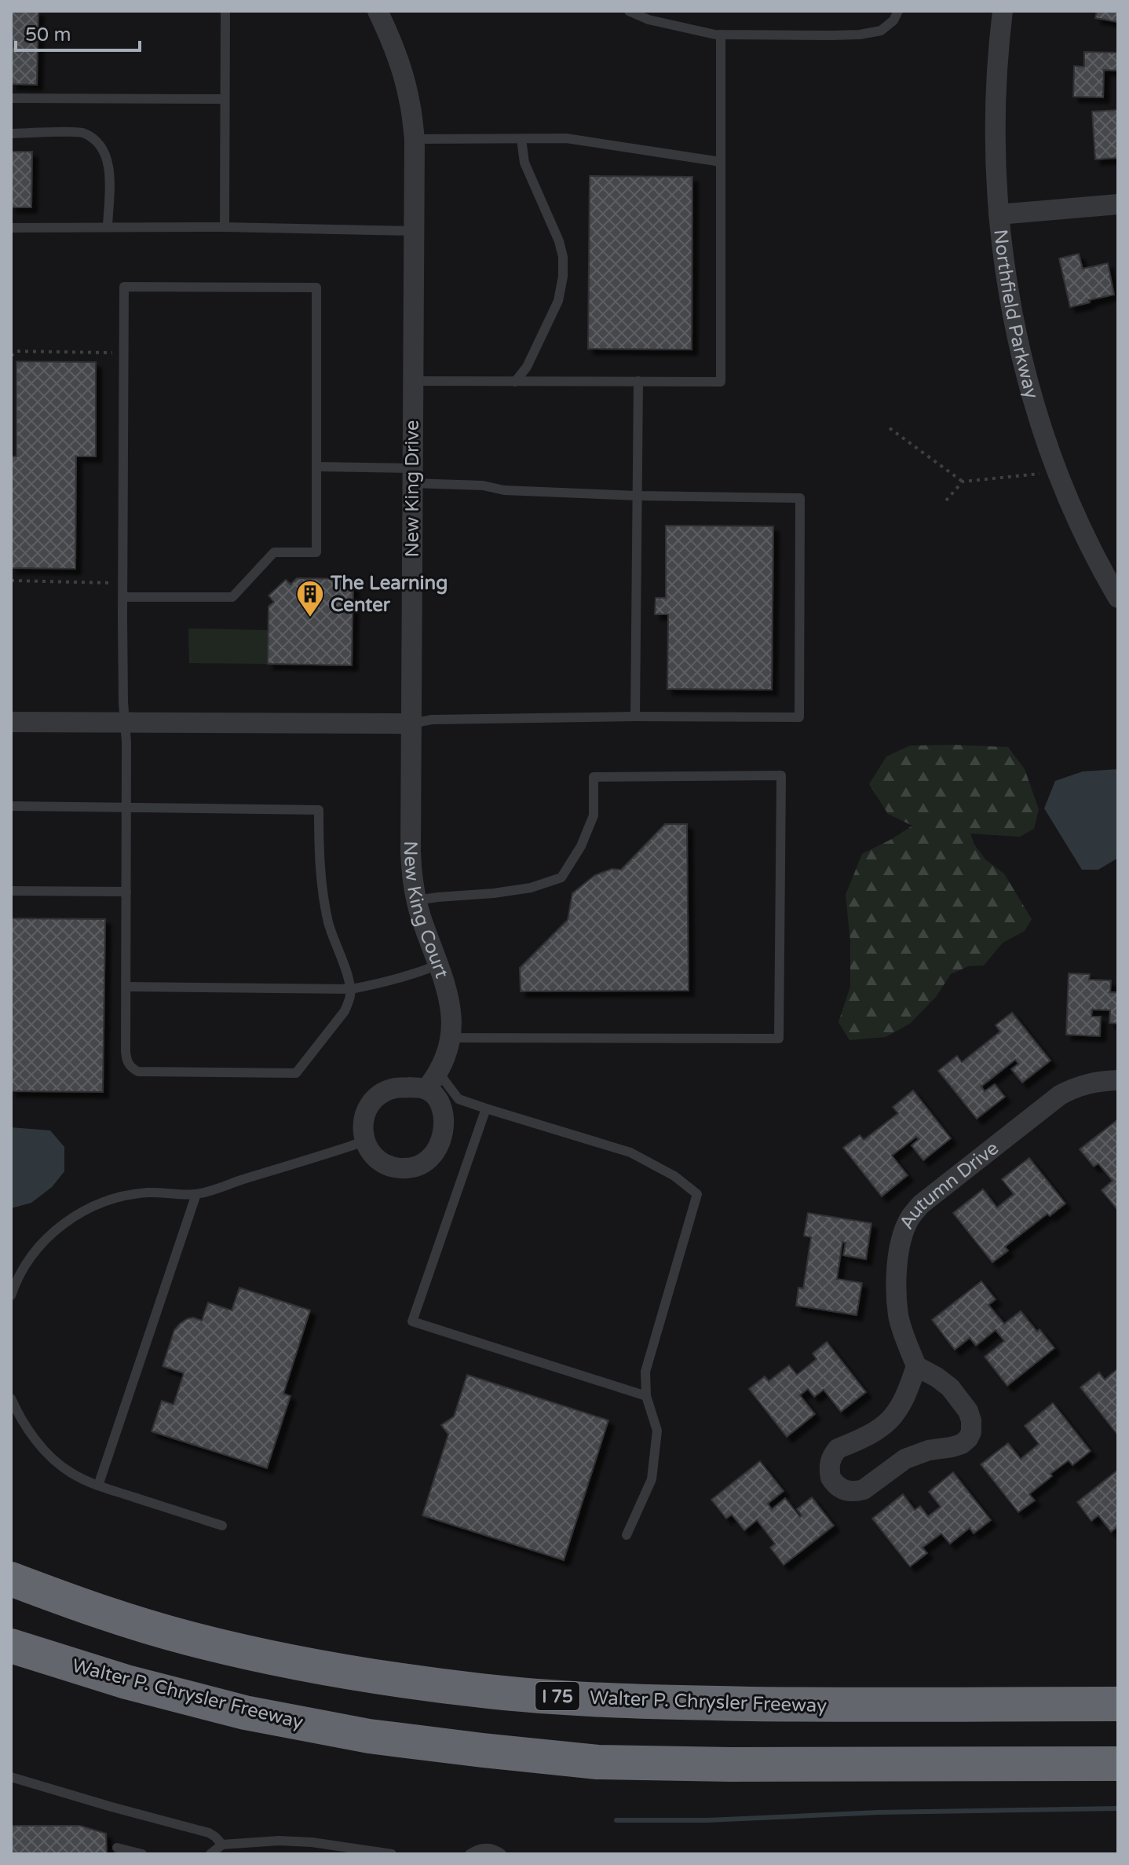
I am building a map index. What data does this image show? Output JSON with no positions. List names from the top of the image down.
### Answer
{
  "streets": {
    "highway": ["Walter P. Chrysler Freeway", "I 75"],
    "street": [
      "Northfield Parkway",
      "New King Drive",
      "New King Court",
      "Autumn Drive"
    ]
  },
  "crossings": [
    ["New King Drive", "New King Court"]
  ],
  "places": {
    "building": ["The Learning Center"]
  },
  "scale_bar": "50 m"
}
